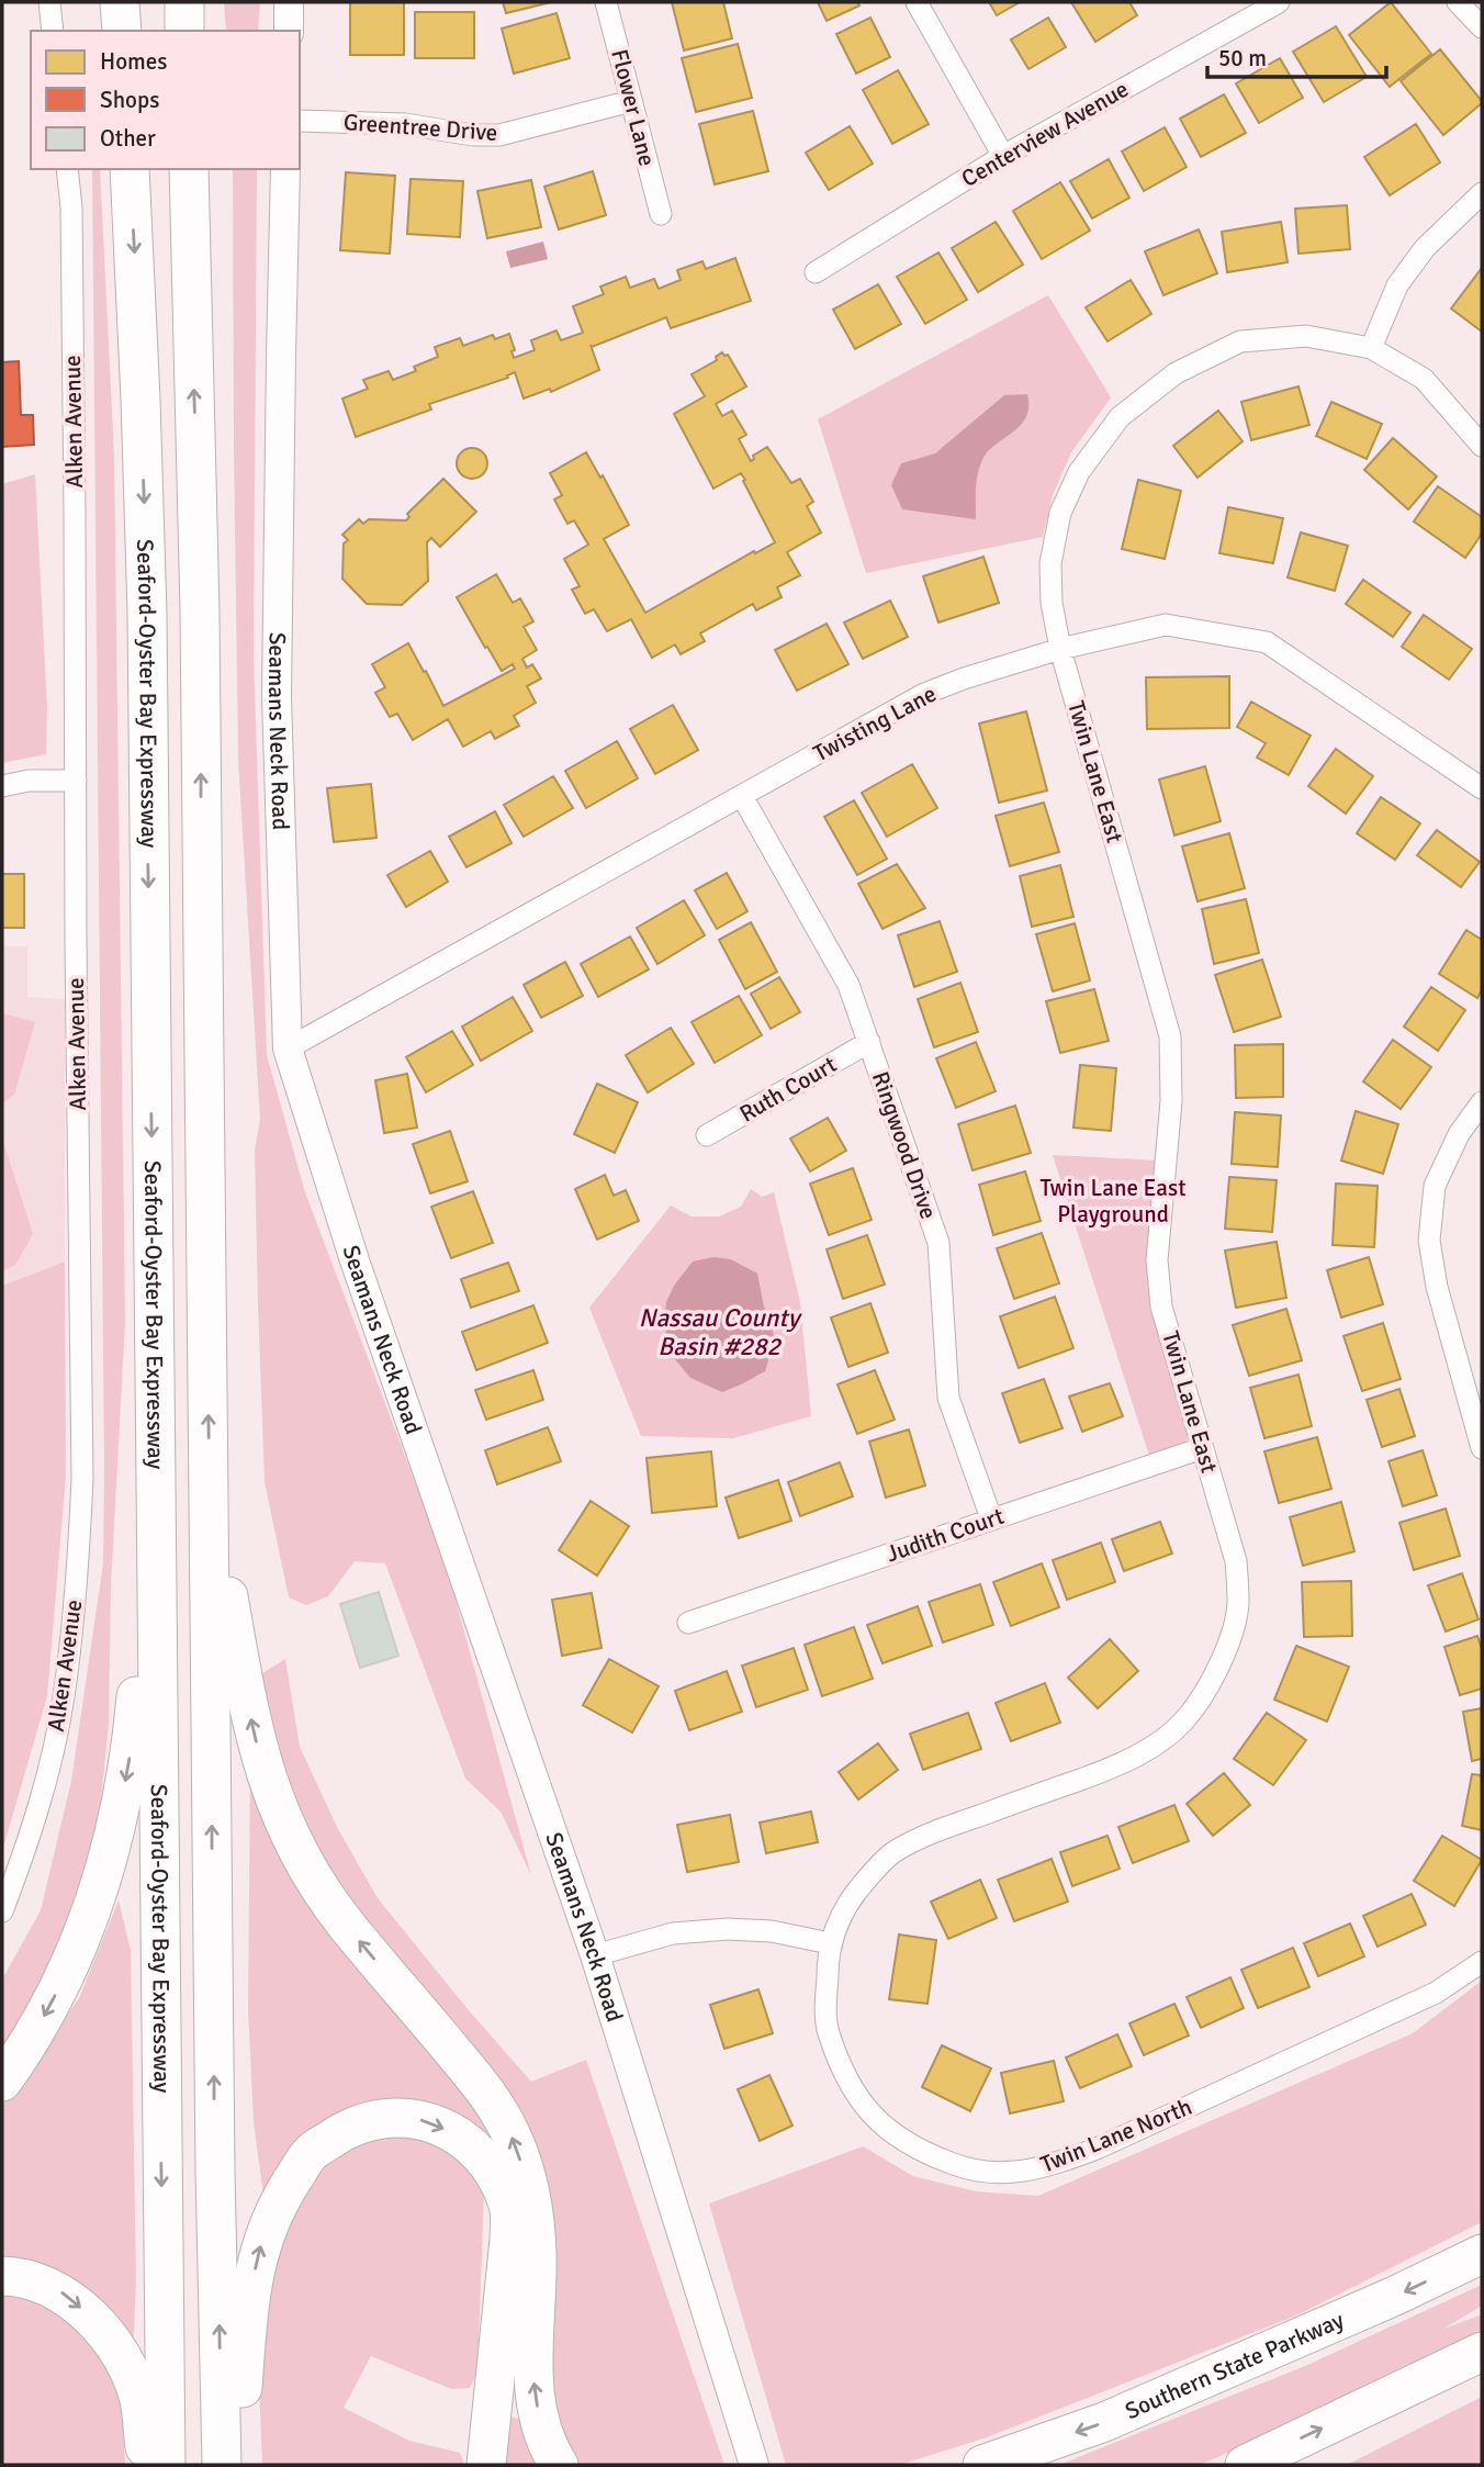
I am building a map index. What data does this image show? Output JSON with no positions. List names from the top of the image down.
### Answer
{
  "streets": {
    "highway": ["Seaford-Oyster Bay Expressway", "Southern State Parkway"],
    "main road": ["Seamans Neck Road"],
    "street": [
      "Flower Lane",
      "Greentree Drive",
      "Centerview Avenue",
      "Alken Avenue",
      "Twisting Lane",
      "Twin Lane East",
      "Ruth Court",
      "Ringwood Drive",
      "Judith Court",
      "Twin Lane North"
    ]
  },
  "crossings": [
    ["Flower Lane", "Greentree Drive"],
    ["Twisting Lane", "Seamans Neck Road"],
    ["Twisting Lane", "Twin Lane East"],
    ["Twisting Lane", "Ringwood Drive"],
    ["Twin Lane East", "Judith Court"],
    ["Twin Lane East", "Twin Lane North"],
    ["Ruth Court", "Ringwood Drive"],
    ["Ringwood Drive", "Judith Court"]
  ],
  "water": ["Nassau County Basin #282"],
  "parks": ["Twin Lane East Playground"],
  "legend": ["Homes", "Shops", "Other"],
  "scale_bar": "50 m"
}
